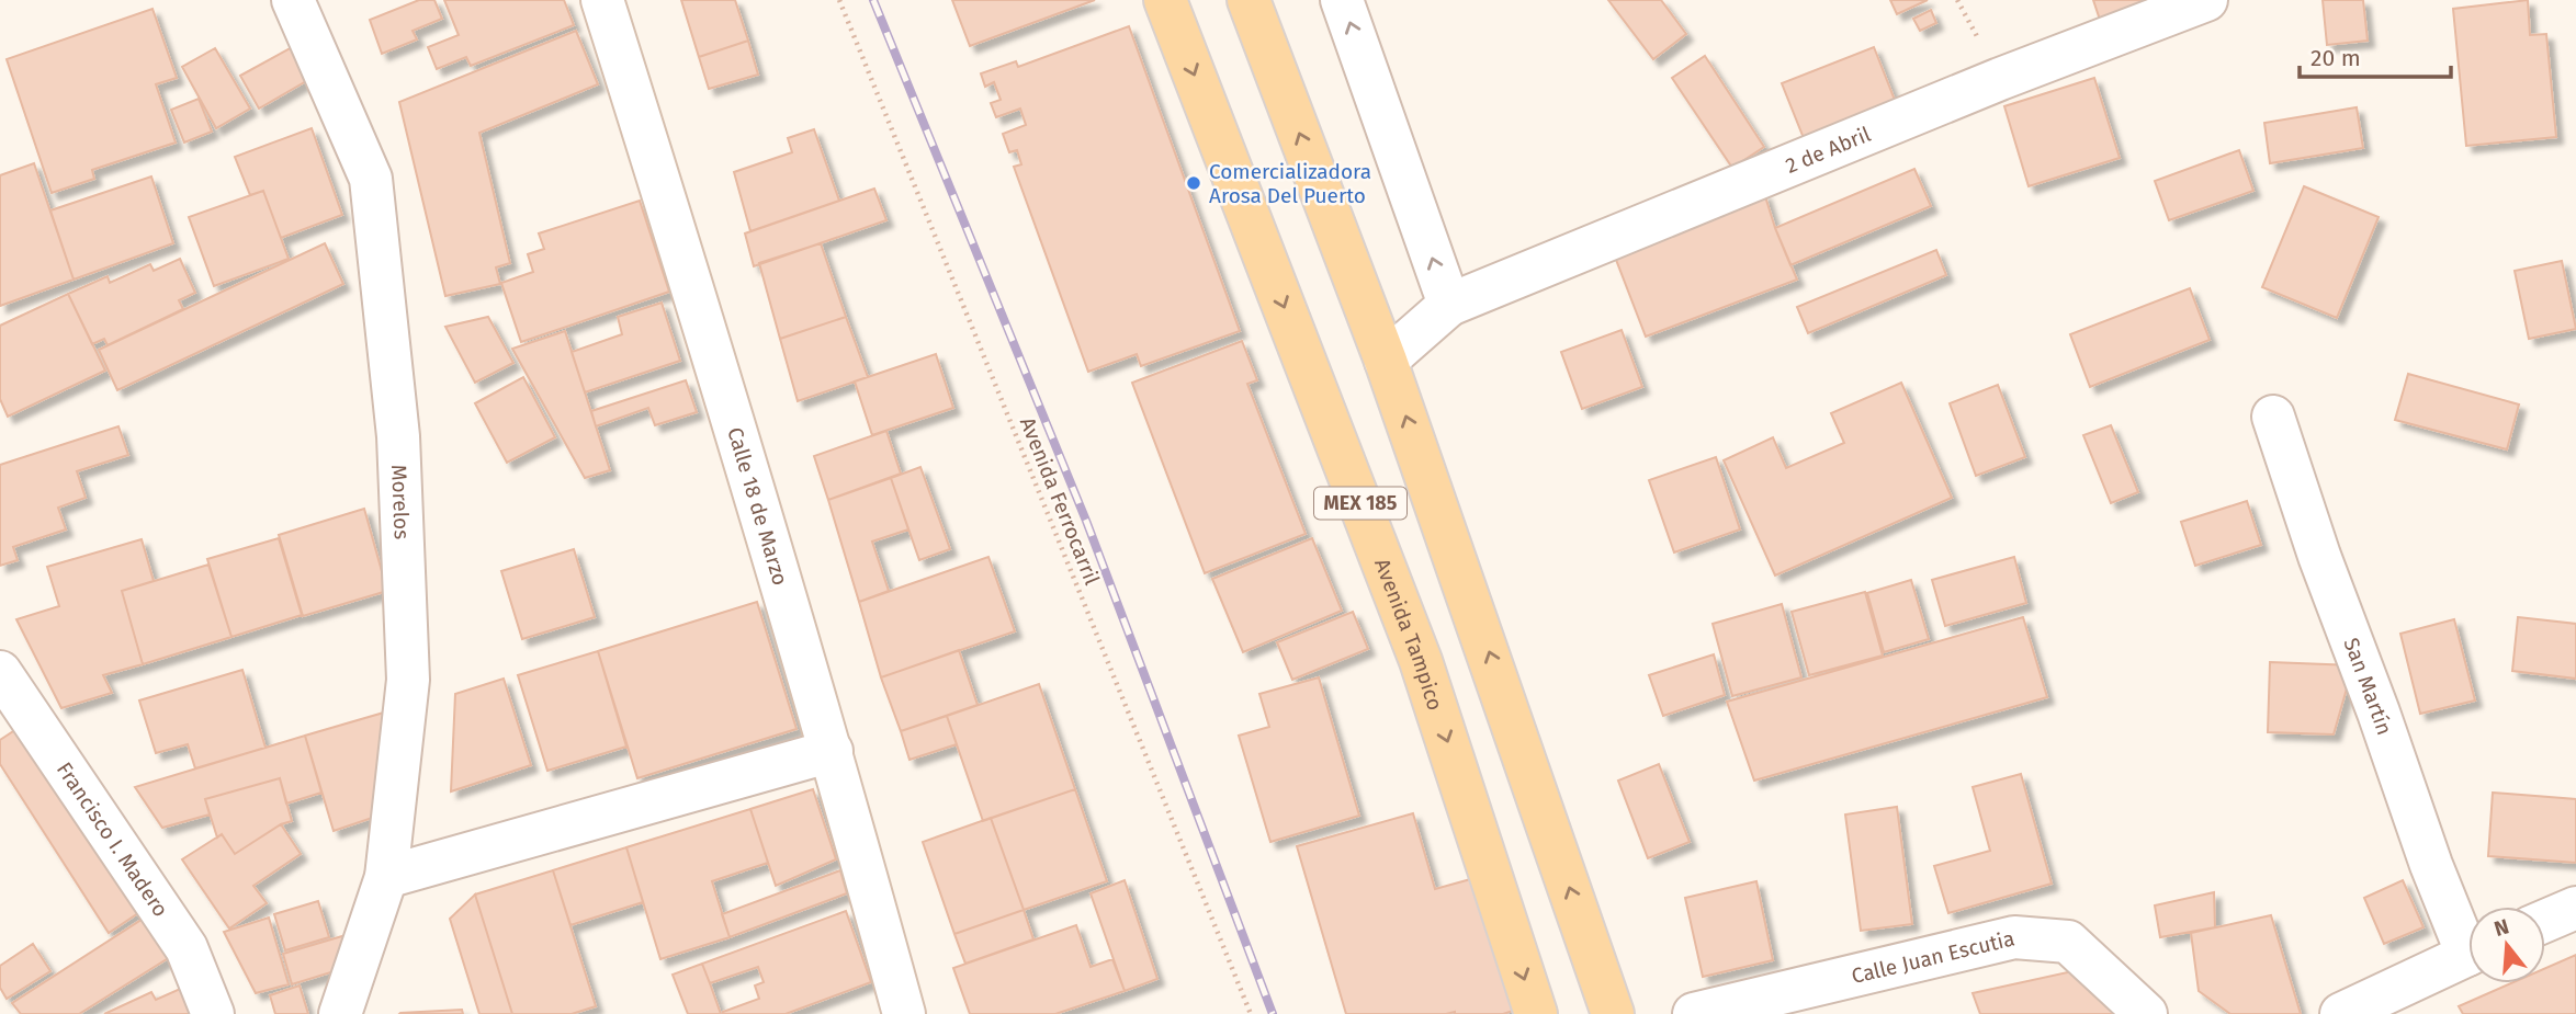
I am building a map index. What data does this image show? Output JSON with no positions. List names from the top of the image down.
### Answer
{
  "streets": {
    "main road": ["MEX 185", "Avenida Tampico"],
    "street": [
      "2 de Abril",
      "Morelos",
      "Calle 18 de Marzo",
      "San Martín",
      "Francisco I. Madero",
      "Calle Juan Escutia"
    ],
    "path": ["Avenida Ferrocarril"]
  },
  "crossings": [
    ["2 de Abril", "MEX 185"]
  ],
  "places": ["Comercializadora Arosa Del Puerto"],
  "scale_bar": "20 m",
  "north": "top"
}
